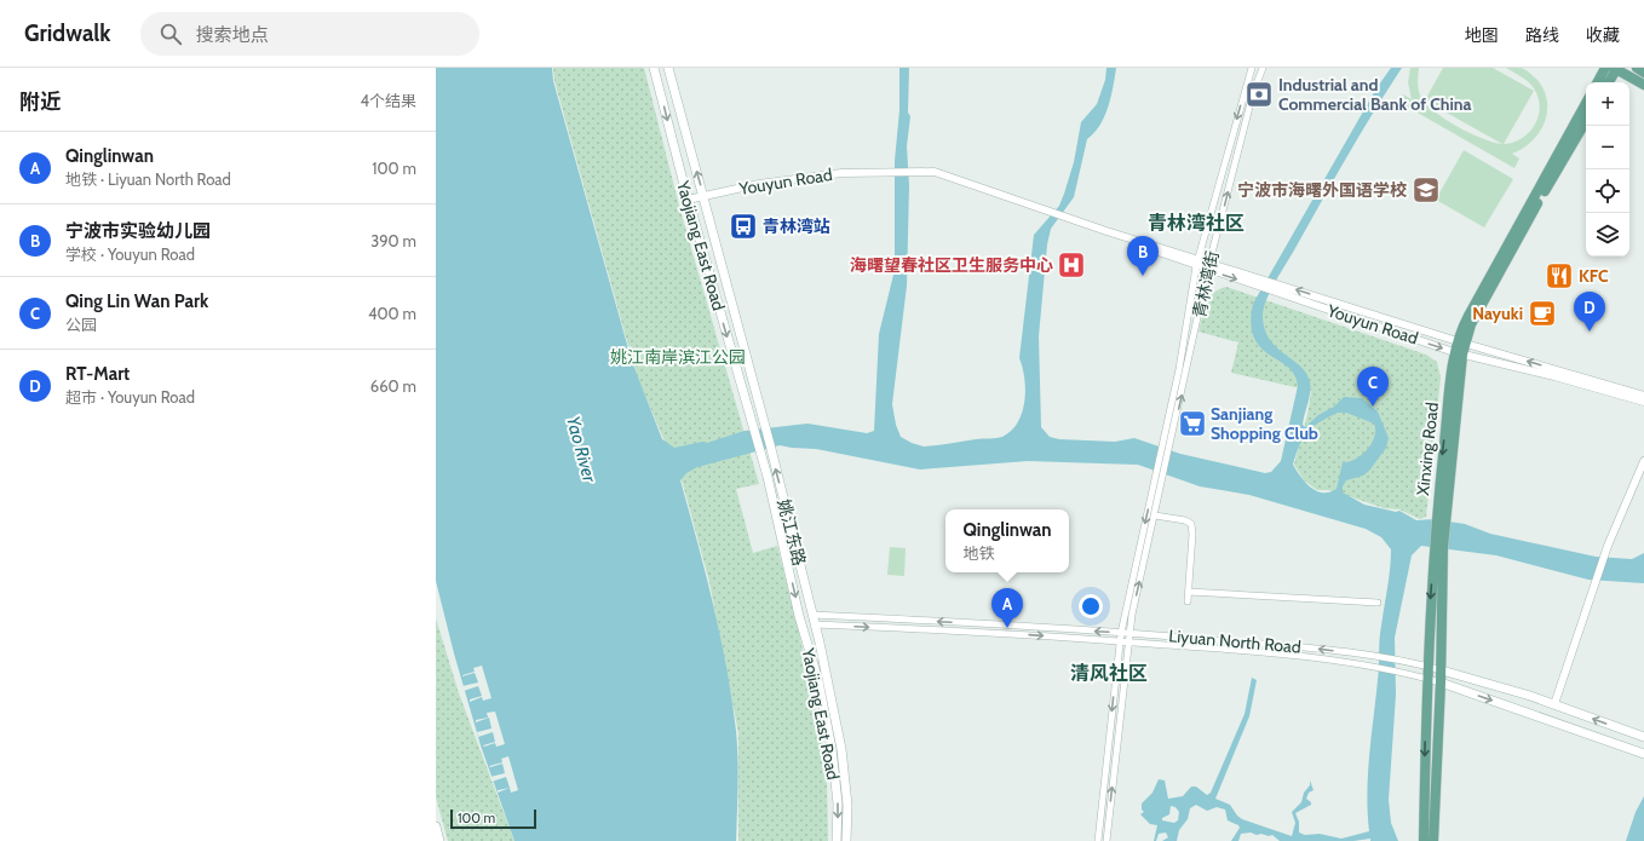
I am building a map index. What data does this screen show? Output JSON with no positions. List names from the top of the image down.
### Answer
{
  "streets": {
    "main road": [
      "Yaojiang East Road",
      "Xinxing Road",
      "姚江东路",
      "Liyuan North Road"
    ],
    "street": ["Youyun Road", "青林湾街"]
  },
  "crossings": [
    ["Youyun Road", "Yaojiang East Road"],
    ["Youyun Road", "青林湾街"],
    ["Youyun Road", "Xinxing Road"],
    ["Yaojiang East Road", "姚江东路"],
    ["Yaojiang East Road", "Liyuan North Road"],
    ["青林湾街", "Liyuan North Road"],
    ["Xinxing Road", "Liyuan North Road"],
    ["姚江东路", "Liyuan North Road"]
  ],
  "districts": ["青林湾社区", "清风社区"],
  "water": ["Yao River"],
  "parks": ["姚江南岸滨江公园"],
  "places": {
    "bank": ["Industrial and Commercial Bank of China"],
    "school or university": ["宁波市海曙外国语学校"],
    "bus stop": ["青林湾站"],
    "hospital": ["海曙望春社区卫生服务中心"],
    "restaurant": ["KFC"],
    "cafe": ["Nayuki"],
    "supermarket": ["Sanjiang Shopping Club"]
  },
  "scale_bar": "100 m",
  "page": {
    "header": "Gridwalk",
    "search": "搜索地点",
    "nav": ["地图", "路线", "收藏"],
    "heading": ["附近", "4个结果"],
    "map_buttons": ["+", "−"],
    "list": [
      {
        "mark": "A",
        "name": "Qinglinwan",
        "note": "地铁 · Liyuan North Road",
        "value": "100 m"
      },
      {
        "mark": "B",
        "name": "宁波市实验幼儿园",
        "note": "学校 · Youyun Road",
        "value": "390 m"
      },
      {
        "mark": "C",
        "name": "Qing Lin Wan Park",
        "note": "公园",
        "value": "400 m"
      },
      {
        "mark": "D",
        "name": "RT-Mart",
        "note": "超市 · Youyun Road",
        "value": "660 m"
      }
    ],
    "pins": [
      "B",
      "D",
      "C",
      "A"
    ],
    "popup": ["Qinglinwan", "地铁"],
    "scale": "100 m"
  }
}
